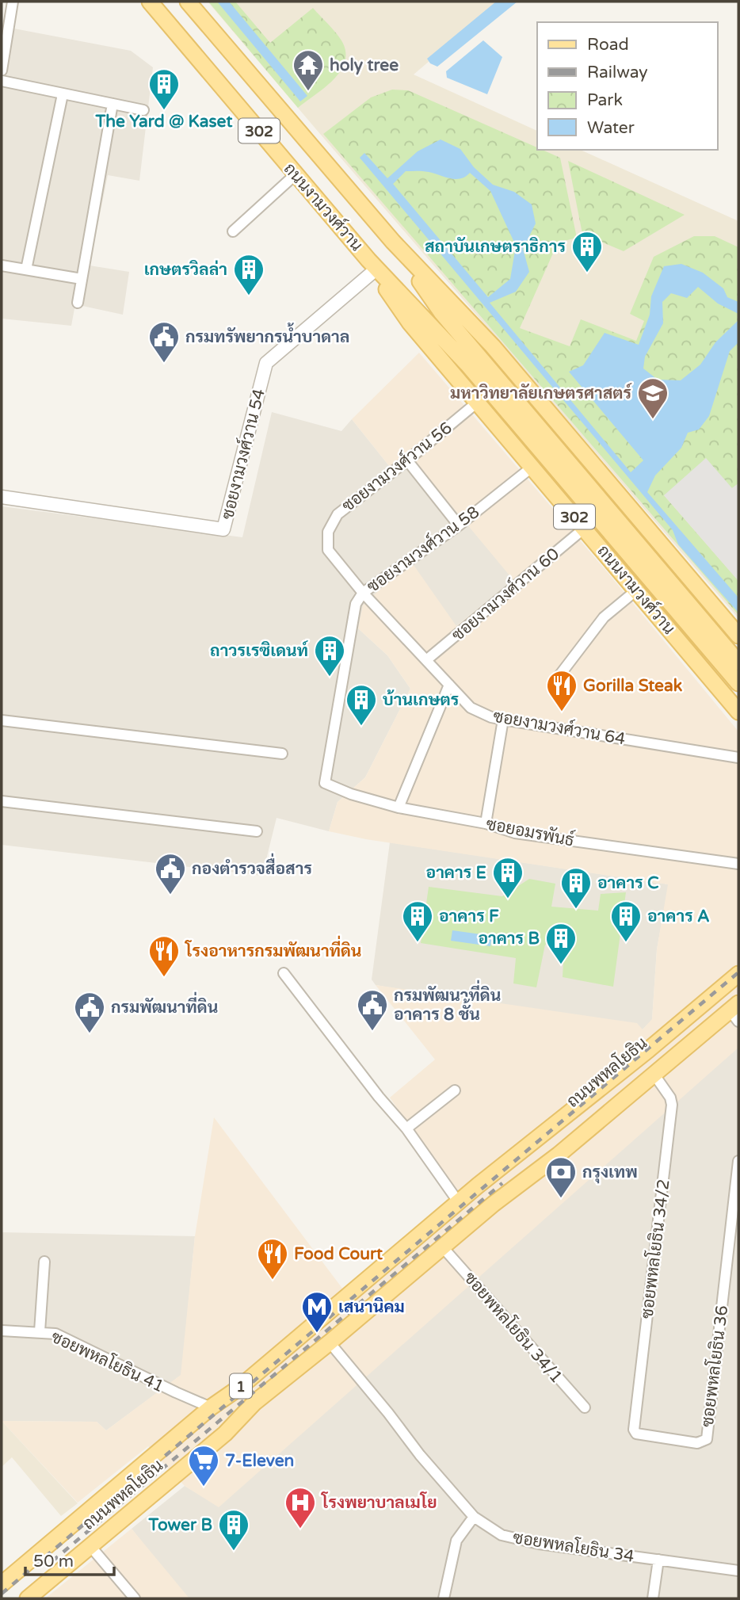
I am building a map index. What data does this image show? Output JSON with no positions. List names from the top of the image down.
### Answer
{
  "streets": {
    "main road": [
      "302",
      "ถนนงามวงศ์วาน",
      "ถนนพหลโยธิน",
      "1"
    ],
    "street": [
      "ซอยงามวงศ์วาน 54",
      "ซอยงามวงศ์วาน 56",
      "ซอยงามวงศ์วาน 58",
      "ซอยงามวงศ์วาน 60",
      "ซอยงามวงศ์วาน 64",
      "ซอยอมรพันธ์",
      "ซอยพหลโยธิน 34/2",
      "ซอยพหลโยธิน 34/1",
      "ซอยพหลโยธิน 41",
      "ซอยพหลโยธิน 36",
      "ซอยพหลโยธิน 34"
    ]
  },
  "crossings": [
    ["ถนนงามวงศ์วาน", "ซอยงามวงศ์วาน 54"],
    ["ถนนงามวงศ์วาน", "ซอยงามวงศ์วาน 56"],
    ["ถนนงามวงศ์วาน", "ซอยงามวงศ์วาน 58"],
    ["ถนนงามวงศ์วาน", "ซอยงามวงศ์วาน 60"],
    ["ซอยงามวงศ์วาน 56", "ซอยงามวงศ์วาน 58"],
    ["ซอยงามวงศ์วาน 56", "ซอยงามวงศ์วาน 64"],
    ["ซอยงามวงศ์วาน 58", "ซอยงามวงศ์วาน 64"],
    ["ซอยงามวงศ์วาน 58", "ซอยอมรพันธ์"],
    ["ซอยงามวงศ์วาน 60", "ซอยงามวงศ์วาน 64"],
    ["ถนนพหลโยธิน", "ซอยพหลโยธิน 34/2"],
    ["ถนนพหลโยธิน", "ซอยพหลโยธิน 34/1"],
    ["ถนนพหลโยธิน", "ซอยพหลโยธิน 41"],
    ["ถนนพหลโยธิน", "ซอยพหลโยธิน 34"],
    ["ซอยพหลโยธิน 34/2", "ซอยพหลโยธิน 36"]
  ],
  "places": {
    "temple": ["holy tree"],
    "building": [
      "The Yard @ Kaset",
      "สถาบันเกษตราธิการ",
      "เกษตรวิลล่า",
      "ถาวรเรซิเดนท์",
      "บ้านเกษตร",
      "อาคาร E",
      "อาคาร C",
      "อาคาร F",
      "อาคาร A",
      "อาคาร B",
      "Tower B"
    ],
    "public building": [
      "กรมทรัพยากรน้ำบาดาล",
      "กองตำรวจสื่อสาร",
      "กรมพัฒนาที่ดิน อาคาร 8 ชั้น",
      "กรมพัฒนาที่ดิน"
    ],
    "school or university": ["มหาวิทยาลัยเกษตรศาสตร์"],
    "restaurant": ["Gorilla Steak", "โรงอาหารกรมพัฒนาที่ดิน", "Food Court"],
    "bank": ["กรุงเทพ"],
    "metro station": ["เสนานิคม"],
    "supermarket": ["7-Eleven"],
    "hospital": ["โรงพยาบาลเมโย"]
  },
  "legend": [
    "Road",
    "Railway",
    "Park",
    "Water"
  ],
  "scale_bar": "50 m"
}
